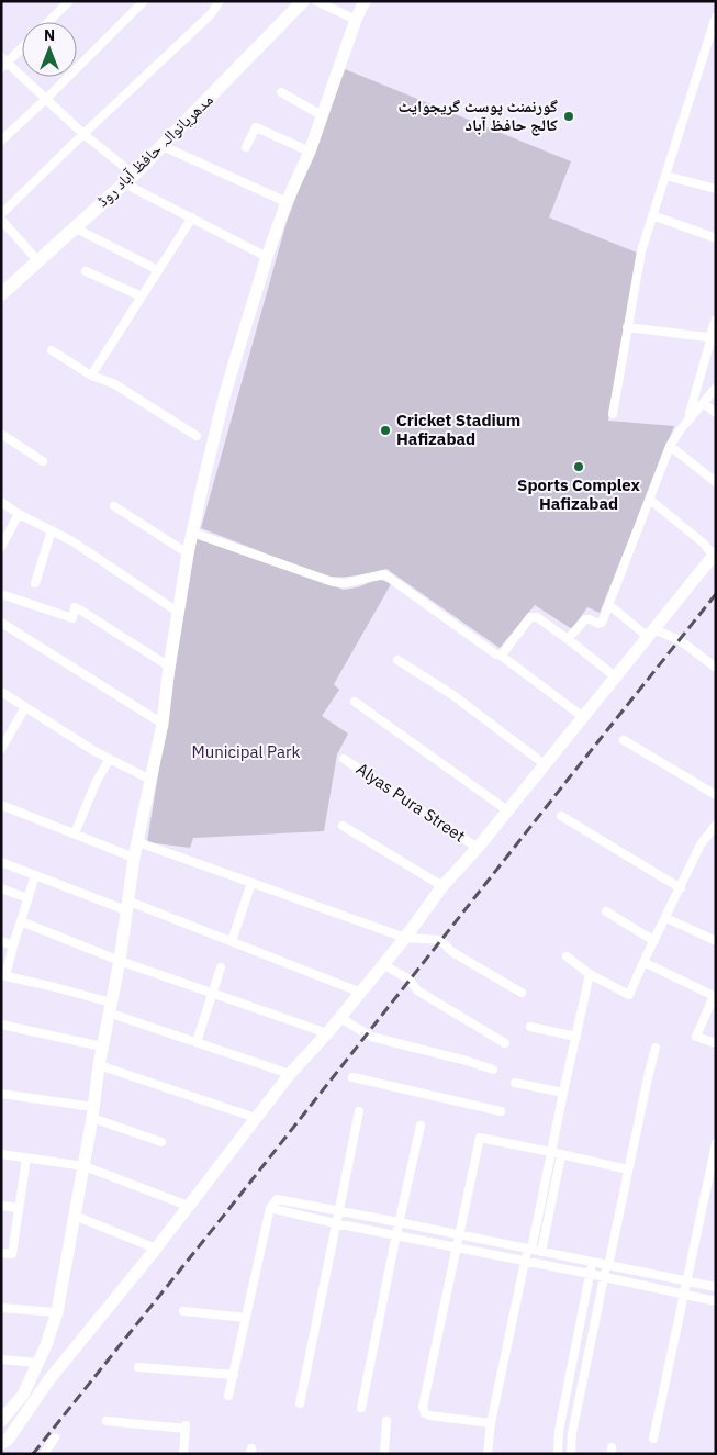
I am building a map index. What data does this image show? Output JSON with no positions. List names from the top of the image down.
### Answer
{
  "streets": {
    "main road": ["مدھریانوالہ حافظ آباد روڈ"],
    "street": ["Alyas Pura Street"]
  },
  "parks": ["Municipal Park"],
  "places": ["گورنمنٹ پوسٹ گریجوایٹ کالج حافظ آباد", "Cricket Stadium Hafizabad", "Sports Complex Hafizabad"],
  "north": "top"
}
